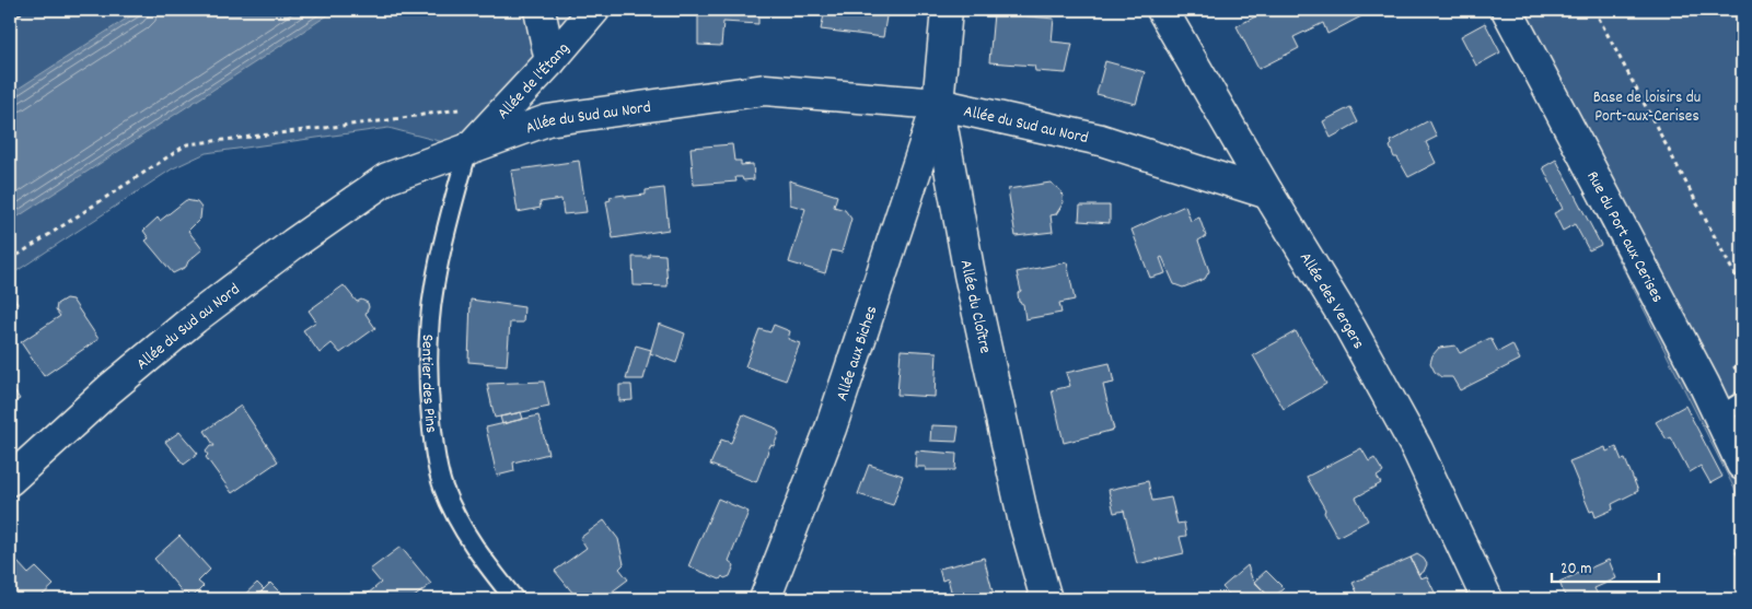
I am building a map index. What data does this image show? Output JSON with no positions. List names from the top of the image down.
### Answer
{
  "streets": {
    "street": [
      "Allée de l'Étang",
      "Allée du Sud au Nord",
      "Rue du Port aux Cerises",
      "Allée des Vergers",
      "Allée du Cloître",
      "Allée aux Biches"
    ],
    "lane": ["Sentier des Pins"]
  },
  "crossings": [
    ["Allée de l'Étang", "Allée du Sud au Nord"],
    ["Allée de l'Étang", "Sentier des Pins"],
    ["Allée du Sud au Nord", "Allée des Vergers"],
    ["Allée du Sud au Nord", "Allée du Cloître"],
    ["Allée du Sud au Nord", "Allée aux Biches"],
    ["Allée du Sud au Nord", "Sentier des Pins"],
    ["Allée du Cloître", "Allée aux Biches"]
  ],
  "parks": ["Base de loisirs du Port-aux-Cerises"],
  "scale_bar": "20 m"
}
